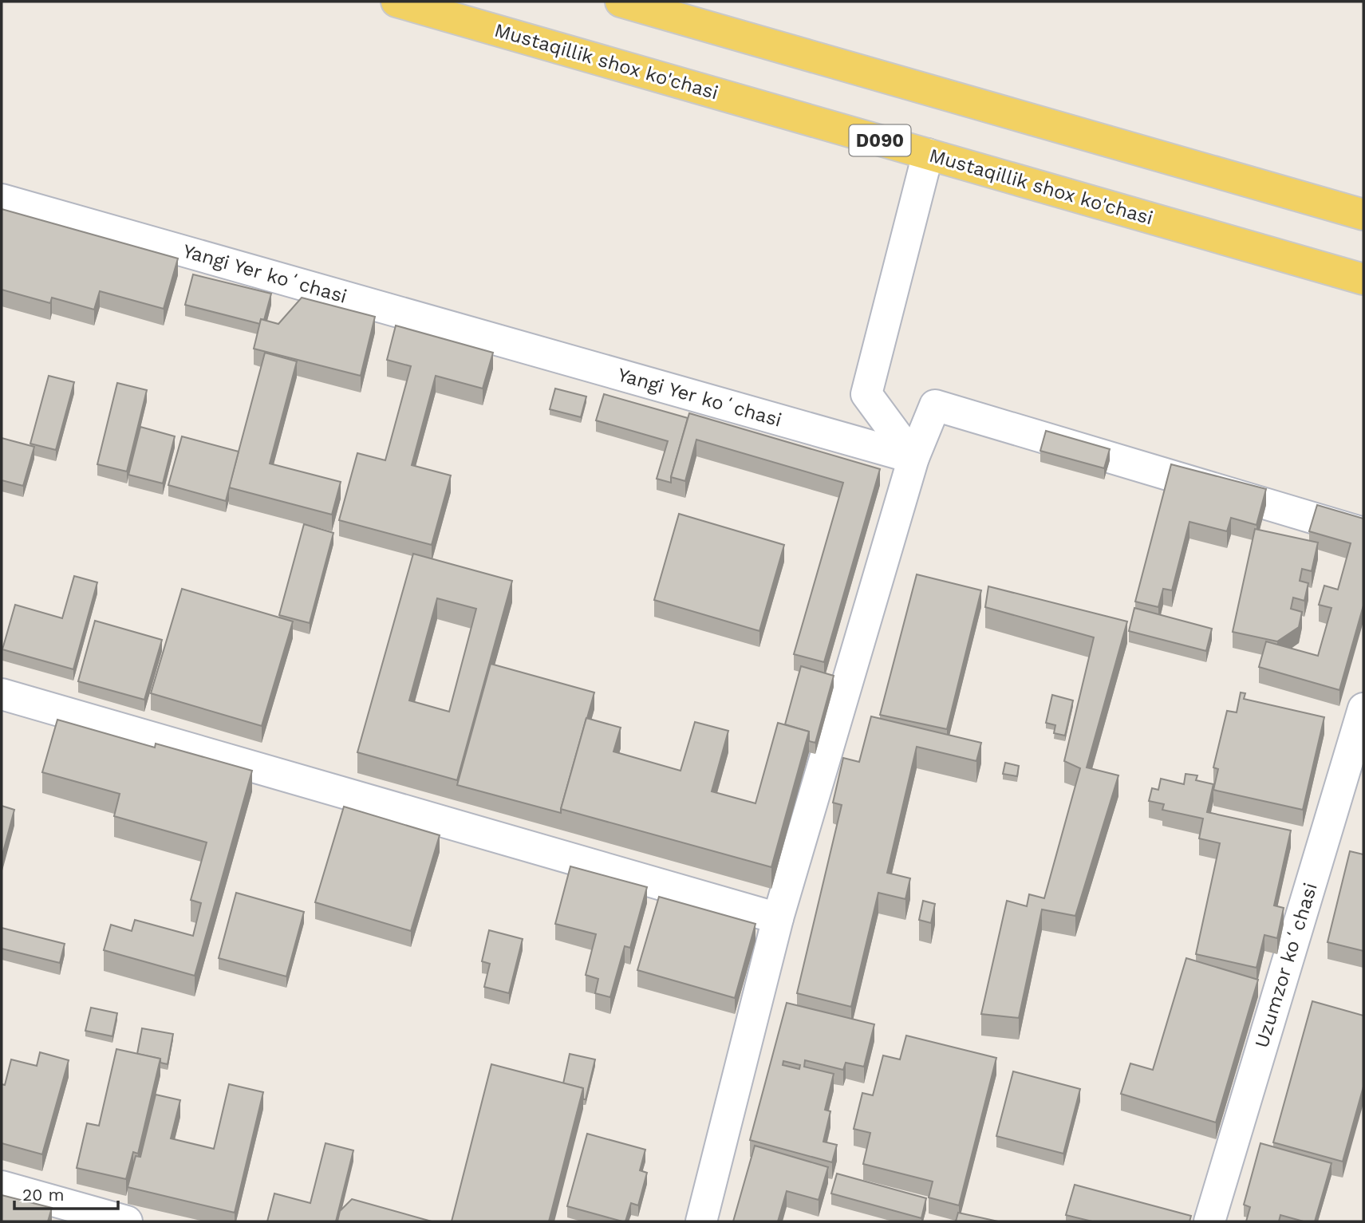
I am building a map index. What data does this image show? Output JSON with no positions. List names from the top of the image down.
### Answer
{
  "streets": {
    "main road": ["Mustaqillik shox ko'chasi", "D090"],
    "street": ["Yangi Yer koʻchasi", "Uzumzor koʻchasi"]
  },
  "scale_bar": "20 m"
}
